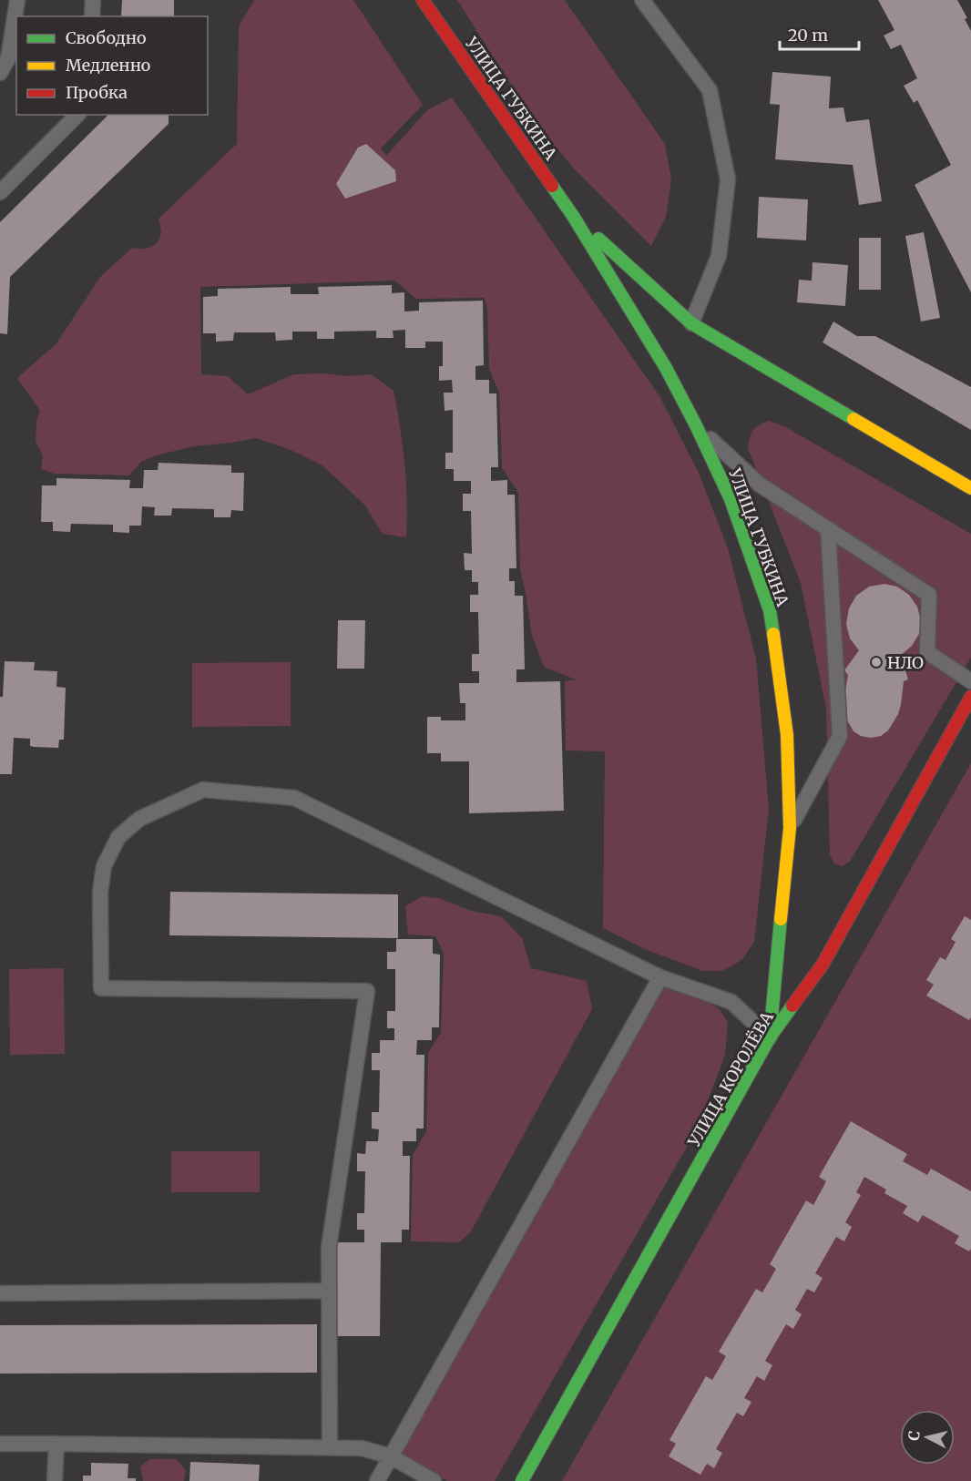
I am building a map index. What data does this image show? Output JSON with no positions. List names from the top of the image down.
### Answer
{
  "streets": {
    "street": ["УЛИЦА ГУБКИНА", "УЛИЦА КОРОЛЁВА"]
  },
  "crossings": [
    ["УЛИЦА ГУБКИНА", "УЛИЦА КОРОЛЁВА"]
  ],
  "places": ["НЛО"],
  "legend": ["Свободно", "Медленно", "Пробка"],
  "scale_bar": "20 m",
  "north": "left"
}
